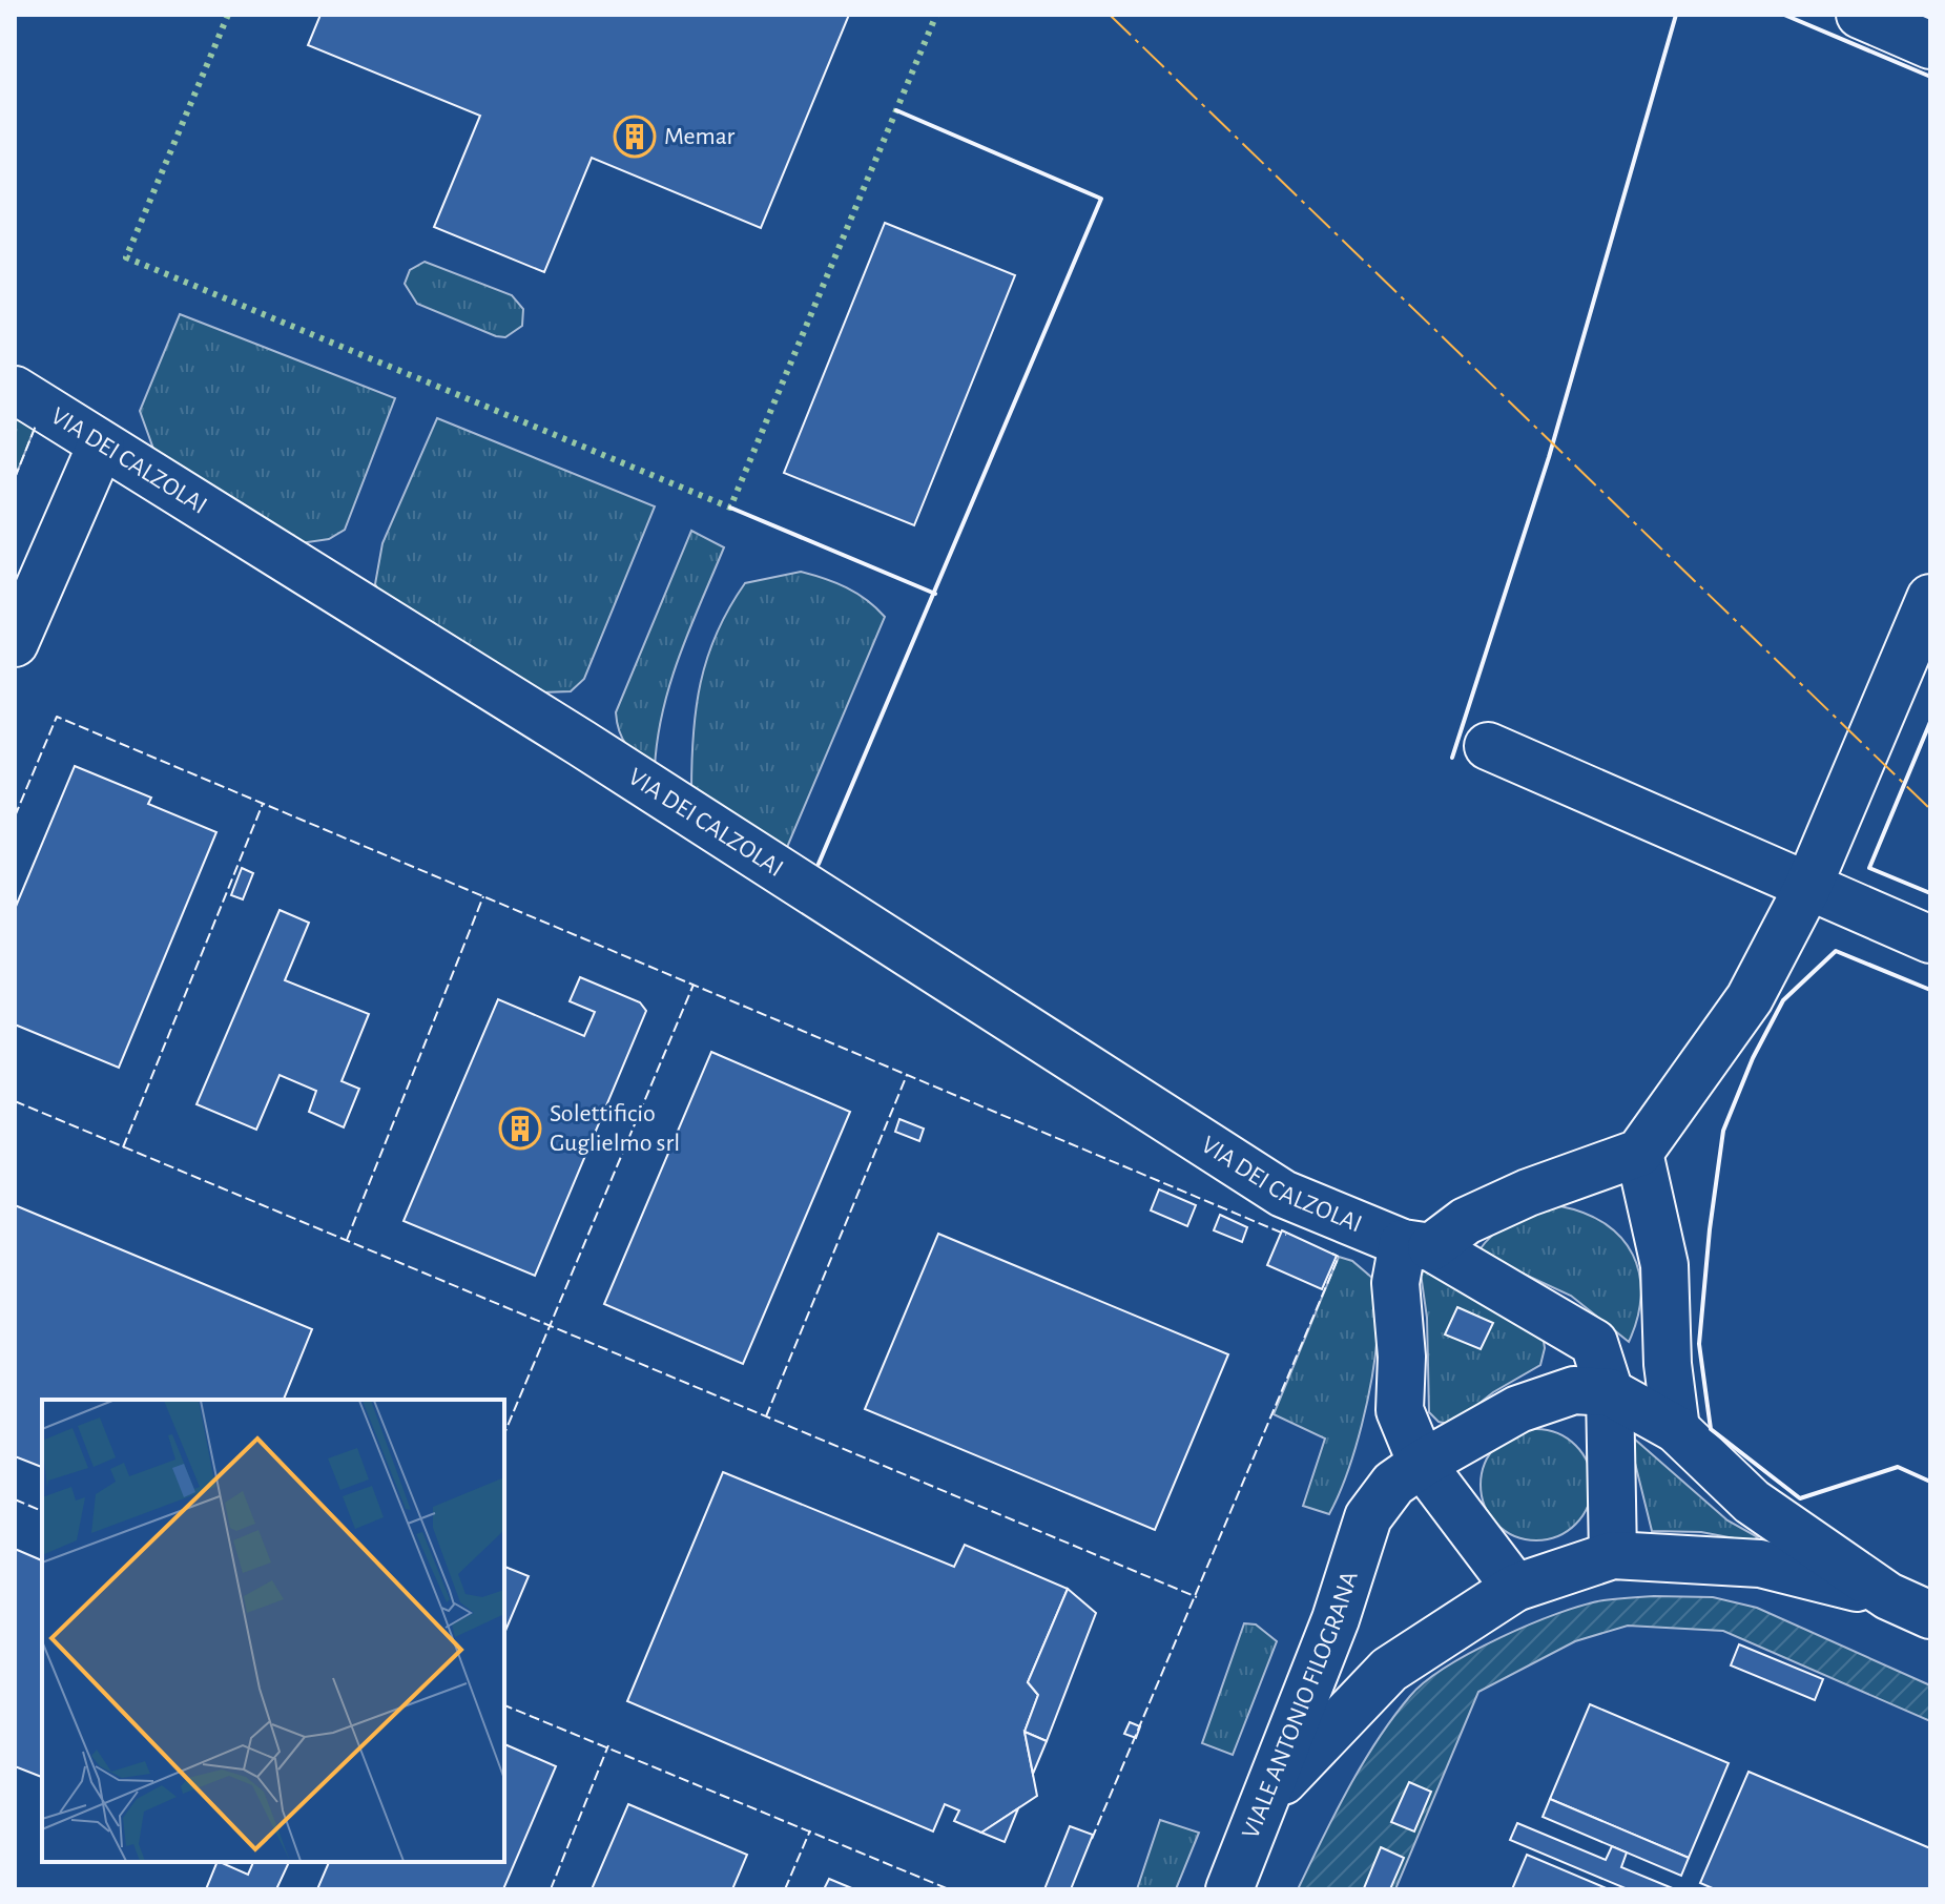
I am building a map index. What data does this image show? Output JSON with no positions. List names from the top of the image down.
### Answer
{
  "streets": {
    "street": ["VIA DEI CALZOLAI", "VIALE ANTONIO FILOGRANA"]
  },
  "crossings": [
    ["VIA DEI CALZOLAI", "VIALE ANTONIO FILOGRANA"]
  ],
  "places": {
    "building": ["Memar", "Solettificio Guglielmo srl"]
  }
}
